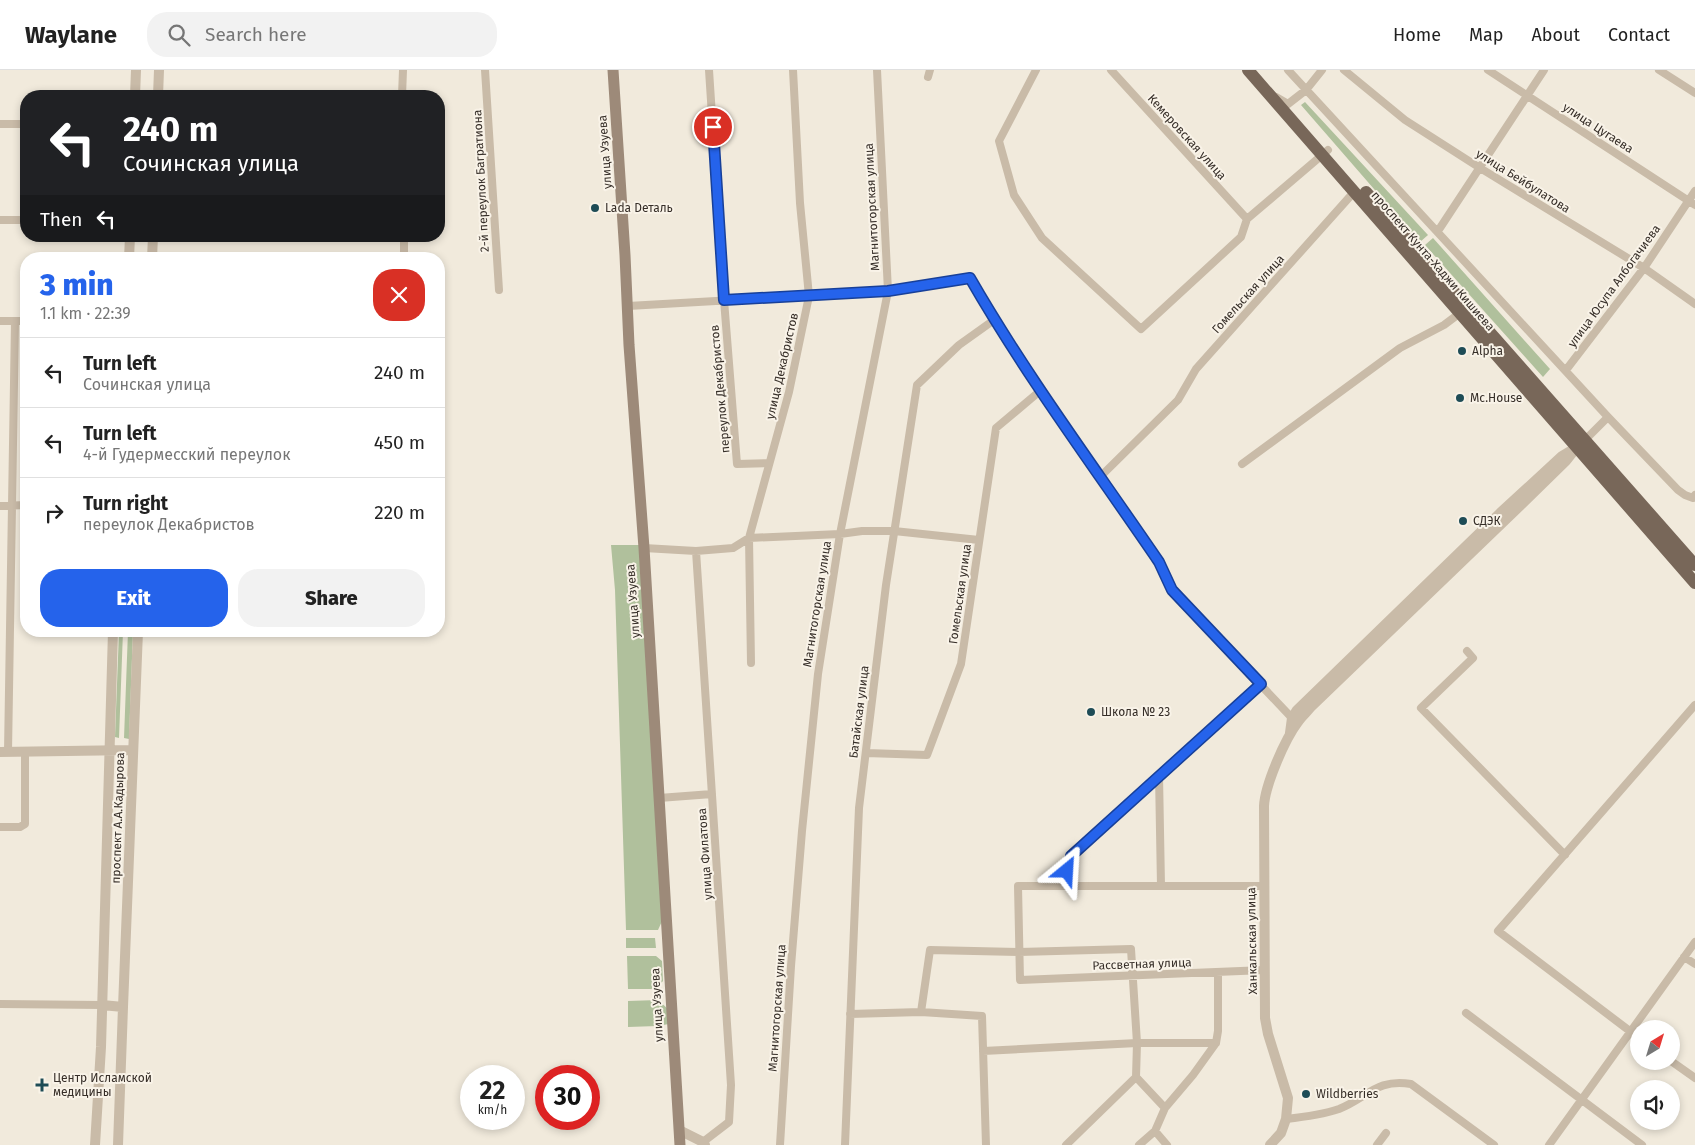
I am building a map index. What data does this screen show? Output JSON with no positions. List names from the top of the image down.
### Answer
{
  "streets": {
    "main road": ["улица Узуева", "проспект Кунта-Хаджи Кишиева"],
    "street": [
      "улица Цугаева",
      "Кемеровская улица",
      "2-й переулок Багратиона",
      "улица Бейбулатова",
      "Магнитогорская улица",
      "улица Юсупа Албогачиева",
      "Гомельская улица",
      "улица Декабристов",
      "переулок Декабристов",
      "Батайская улица",
      "проспект А.А.Кадырова",
      "улица Филатова",
      "Ханкальская улица",
      "Рассветная улица"
    ]
  },
  "crossings": [
    ["улица Цугаева", "улица Юсупа Албогачиева"],
    ["улица Бейбулатова", "улица Юсупа Албогачиева"],
    ["проспект Кунта-Хаджи Кишиева", "Гомельская улица"],
    ["проспект Кунта-Хаджи Кишиева", "Ханкальская улица"],
    ["Гомельская улица", "Батайская улица"],
    ["улица Декабристов", "переулок Декабристов"],
    ["Ханкальская улица", "Рассветная улица"]
  ],
  "places": {
    "other": [
      "Lada Dеталь",
      "Alpha",
      "Mc.House",
      "СДЭК",
      "Школа № 23",
      "Wildberries"
    ],
    "health": ["Центр Исламской медицины"]
  },
  "north": "top right",
  "page": {
    "header": "Waylane",
    "search": "Search here",
    "nav": [
      "Home",
      "Map",
      "About",
      "Contact"
    ],
    "turn": ["240 m", "Сочинская улица"],
    "then": "Then",
    "heading": ["3 min", "1.1 km · 22:39"],
    "list": [
      {
        "name": "Turn left",
        "note": "Сочинская улица",
        "value": "240 m"
      },
      {
        "name": "Turn left",
        "note": "4-й Гудермесский переулок",
        "value": "450 m"
      },
      {
        "name": "Turn right",
        "note": "переулок Декабристов",
        "value": "220 m"
      }
    ],
    "buttons": ["Exit", "Share"],
    "speed": "22 km/h",
    "limit": "30"
  }
}
